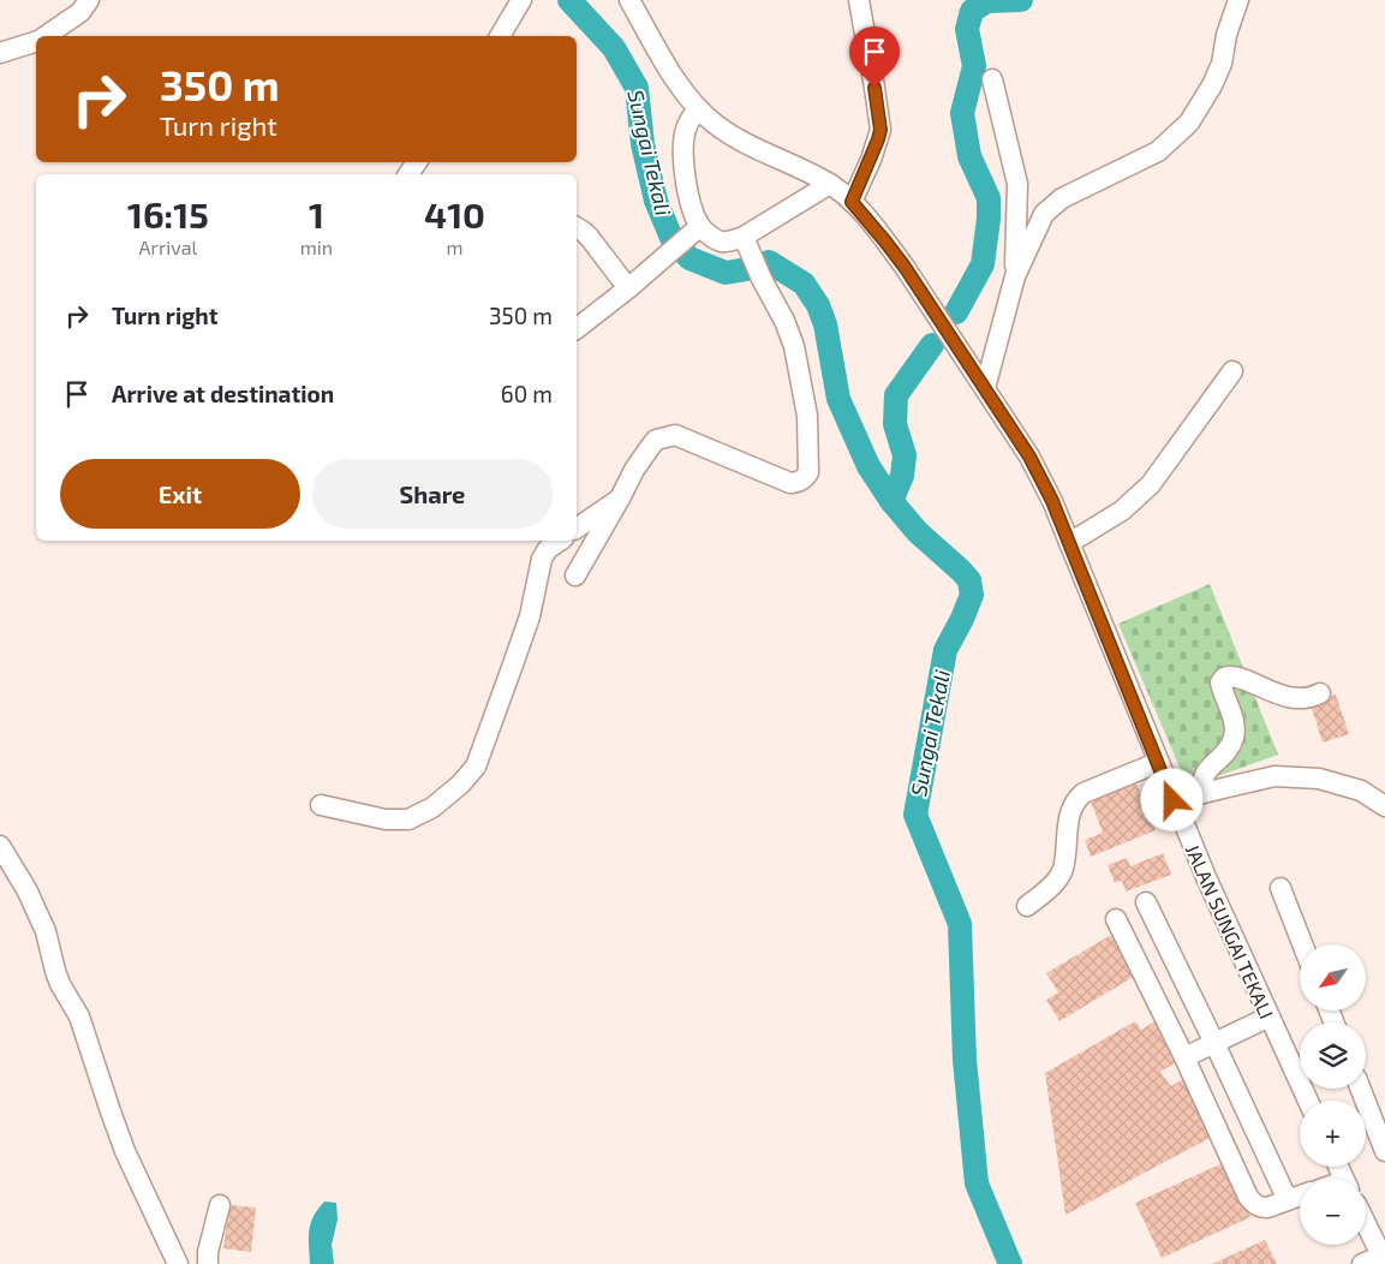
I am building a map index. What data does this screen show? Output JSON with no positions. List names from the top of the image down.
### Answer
{
  "streets": {
    "street": ["JALAN SUNGAI TEKALI"]
  },
  "water": ["Sungai Tekali"],
  "north": "bottom left",
  "page": {
    "turn": ["350 m", "Turn right"],
    "eta": [
      "16:15",
      "Arrival",
      "1",
      "min",
      "410",
      "m"
    ],
    "list": [
      {
        "name": "Turn right",
        "value": "350 m"
      },
      {
        "name": "Arrive at destination",
        "value": "60 m"
      }
    ],
    "buttons": ["Exit", "Share"],
    "map_buttons": ["+", "−"]
  }
}
